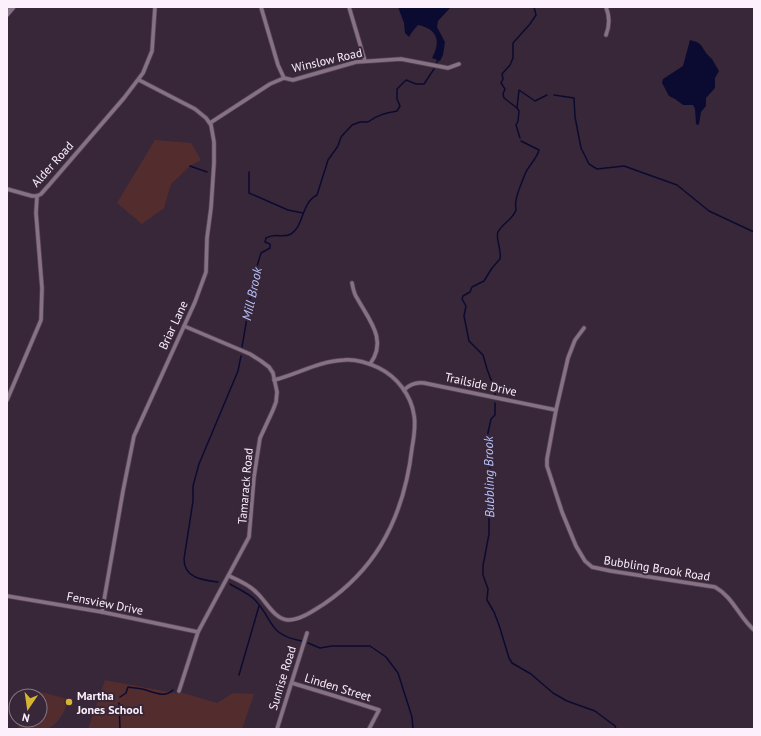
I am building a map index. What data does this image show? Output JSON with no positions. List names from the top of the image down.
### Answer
{
  "streets": {
    "street": [
      "Winslow Road",
      "Alder Road",
      "Briar Lane",
      "Trailside Drive",
      "Tamarack Road",
      "Bubbling Brook Road",
      "Fensview Drive",
      "Sunrise Road",
      "Linden Street"
    ]
  },
  "crossings": [
    ["Winslow Road", "Briar Lane"],
    ["Briar Lane", "Tamarack Road"],
    ["Briar Lane", "Fensview Drive"],
    ["Trailside Drive", "Bubbling Brook Road"],
    ["Tamarack Road", "Fensview Drive"],
    ["Sunrise Road", "Linden Street"]
  ],
  "water": ["Mill Brook", "Bubbling Brook"],
  "places": ["Martha Jones School"],
  "north": "bottom"
}
